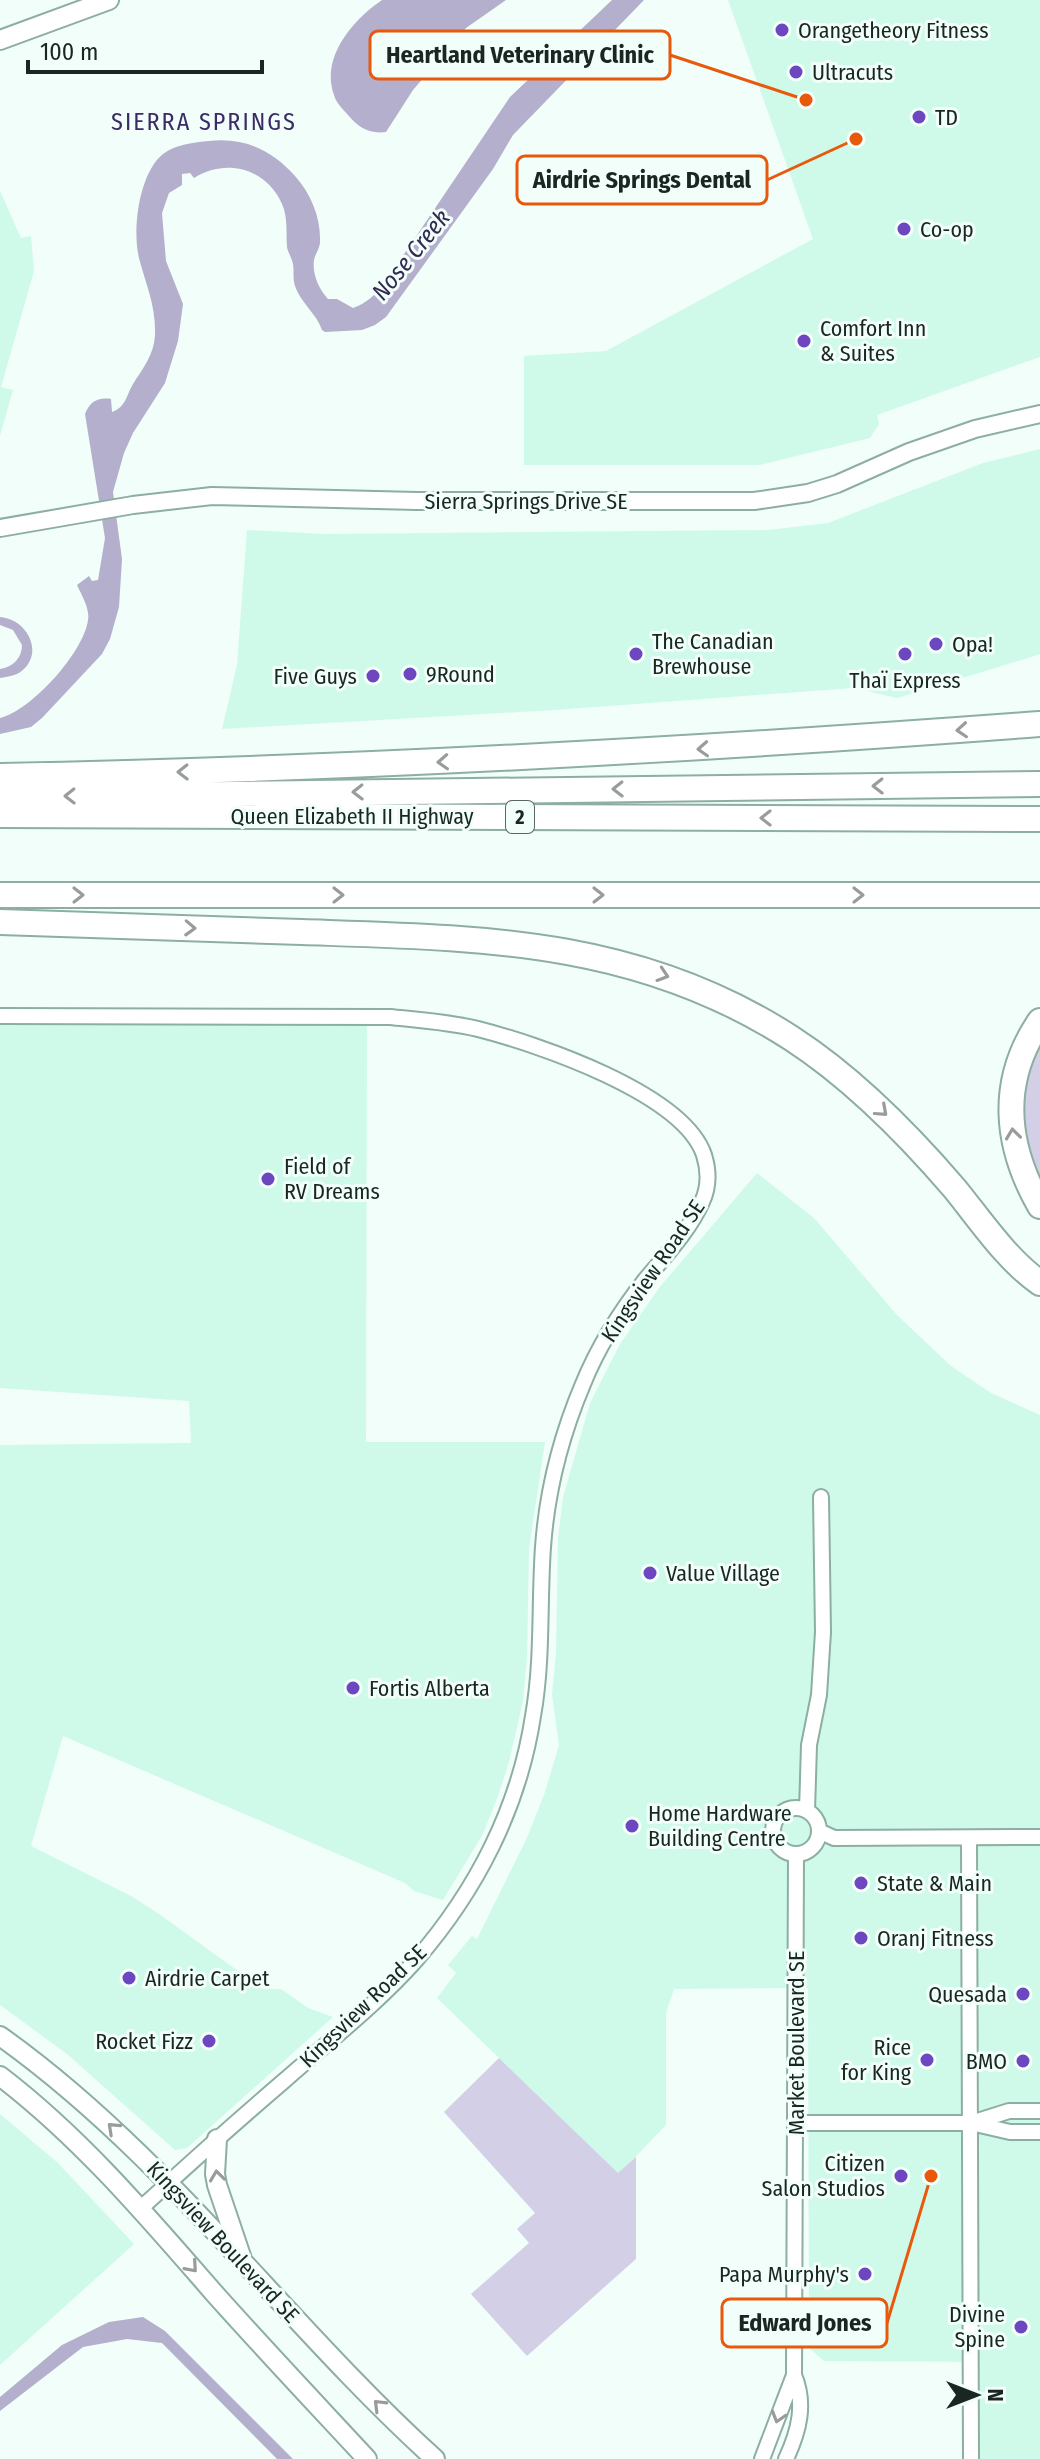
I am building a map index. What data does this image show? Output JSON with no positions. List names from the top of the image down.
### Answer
{
  "streets": {
    "highway": ["Queen Elizabeth II Highway", "2"],
    "main road": ["Kingsview Boulevard SE"],
    "street": ["Sierra Springs Drive SE", "Kingsview Road SE", "Market Boulevard SE"]
  },
  "crossings": [
    ["Kingsview Road SE", "Kingsview Boulevard SE"]
  ],
  "districts": ["SIERRA SPRINGS"],
  "water": ["Nose Creek"],
  "places": [
    "Orangetheory Fitness",
    "Ultracuts",
    "Heartland Veterinary Clinic",
    "TD",
    "Airdrie Springs Dental",
    "Co-op",
    "Comfort Inn & Suites",
    "Opa!",
    "The Canadian Brewhouse",
    "Thaï Express",
    "9Round",
    "Five Guys",
    "Field of RV Dreams",
    "Value Village",
    "Fortis Alberta",
    "Home Hardware Building Centre",
    "State & Main",
    "Oranj Fitness",
    "Airdrie Carpet",
    "Quesada",
    "Rocket Fizz",
    "Rice for King",
    "BMO",
    "Citizen Salon Studios",
    "Edward Jones",
    "Papa Murphy's",
    "Divine Spine"
  ],
  "scale_bar": "100 m",
  "north": "right"
}
